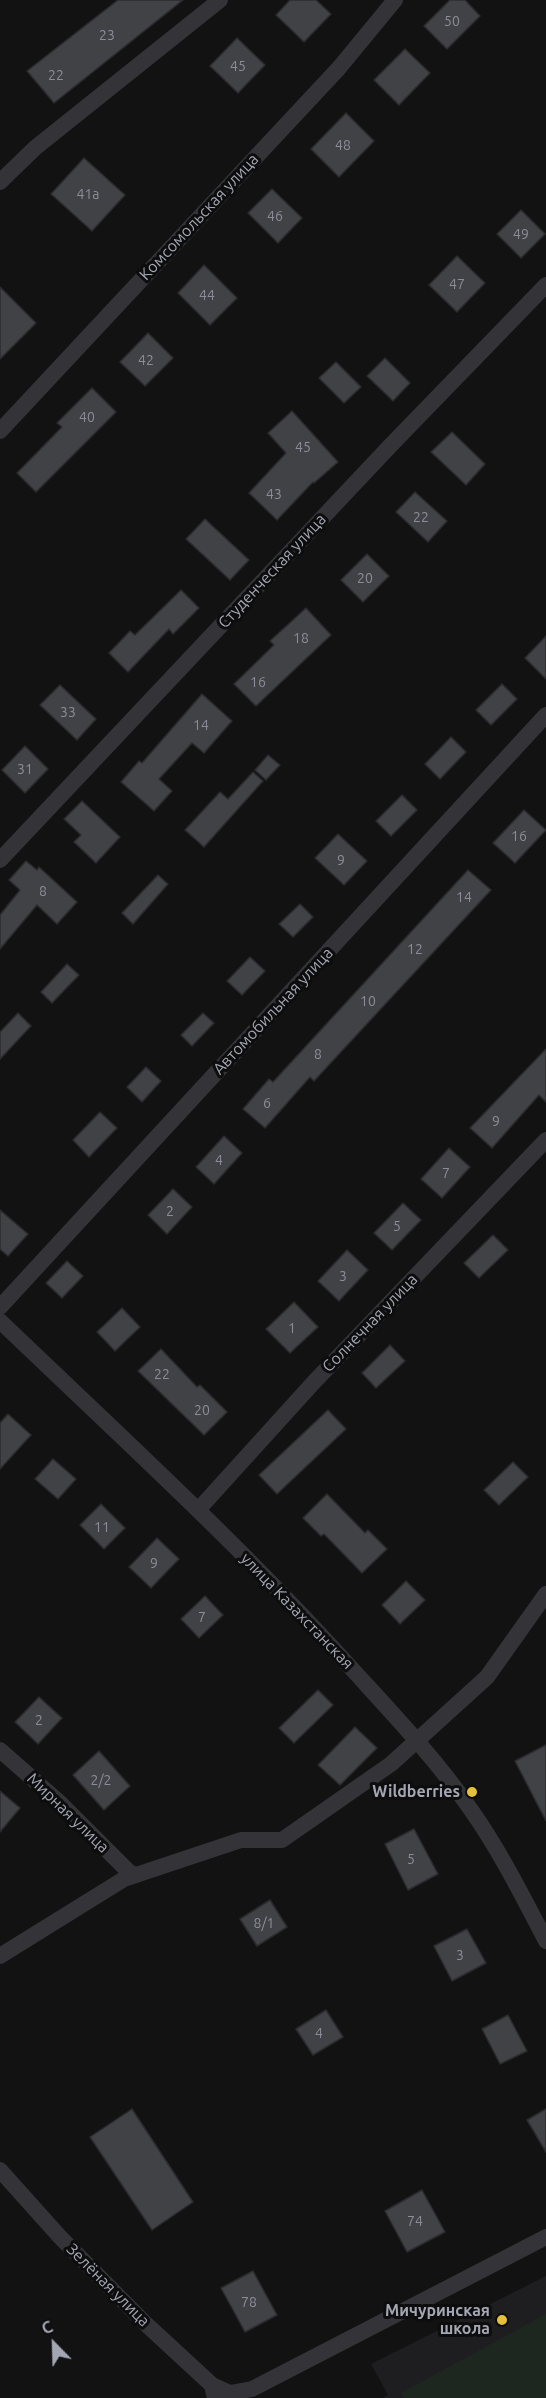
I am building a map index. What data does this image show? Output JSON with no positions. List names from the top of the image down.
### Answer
{
  "streets": {
    "street": [
      "Комсомольская улица",
      "Студенческая улица",
      "Автомобильная улица",
      "Солнечная улица",
      "улица Казахстанская",
      "Мирная улица",
      "Зелёная улица"
    ]
  },
  "crossings": [
    ["Солнечная улица", "улица Казахстанская"]
  ],
  "places": ["Wildberries", "Мичуринская школа"],
  "house_numbers": [
    "50",
    "23",
    "45",
    "22",
    "48",
    "41а",
    "46",
    "49",
    "47",
    "44",
    "42",
    "40",
    "45",
    "43",
    "22",
    "20",
    "18",
    "16",
    "33",
    "14",
    "31",
    "16",
    "9",
    "8",
    "14",
    "12",
    "10",
    "8",
    "6",
    "9",
    "4",
    "7",
    "2",
    "5",
    "3",
    "1",
    "22",
    "20",
    "11",
    "9",
    "7",
    "2",
    "2/2",
    "5",
    "8/1",
    "3",
    "4",
    "74",
    "78"
  ],
  "north": "top left"
}
